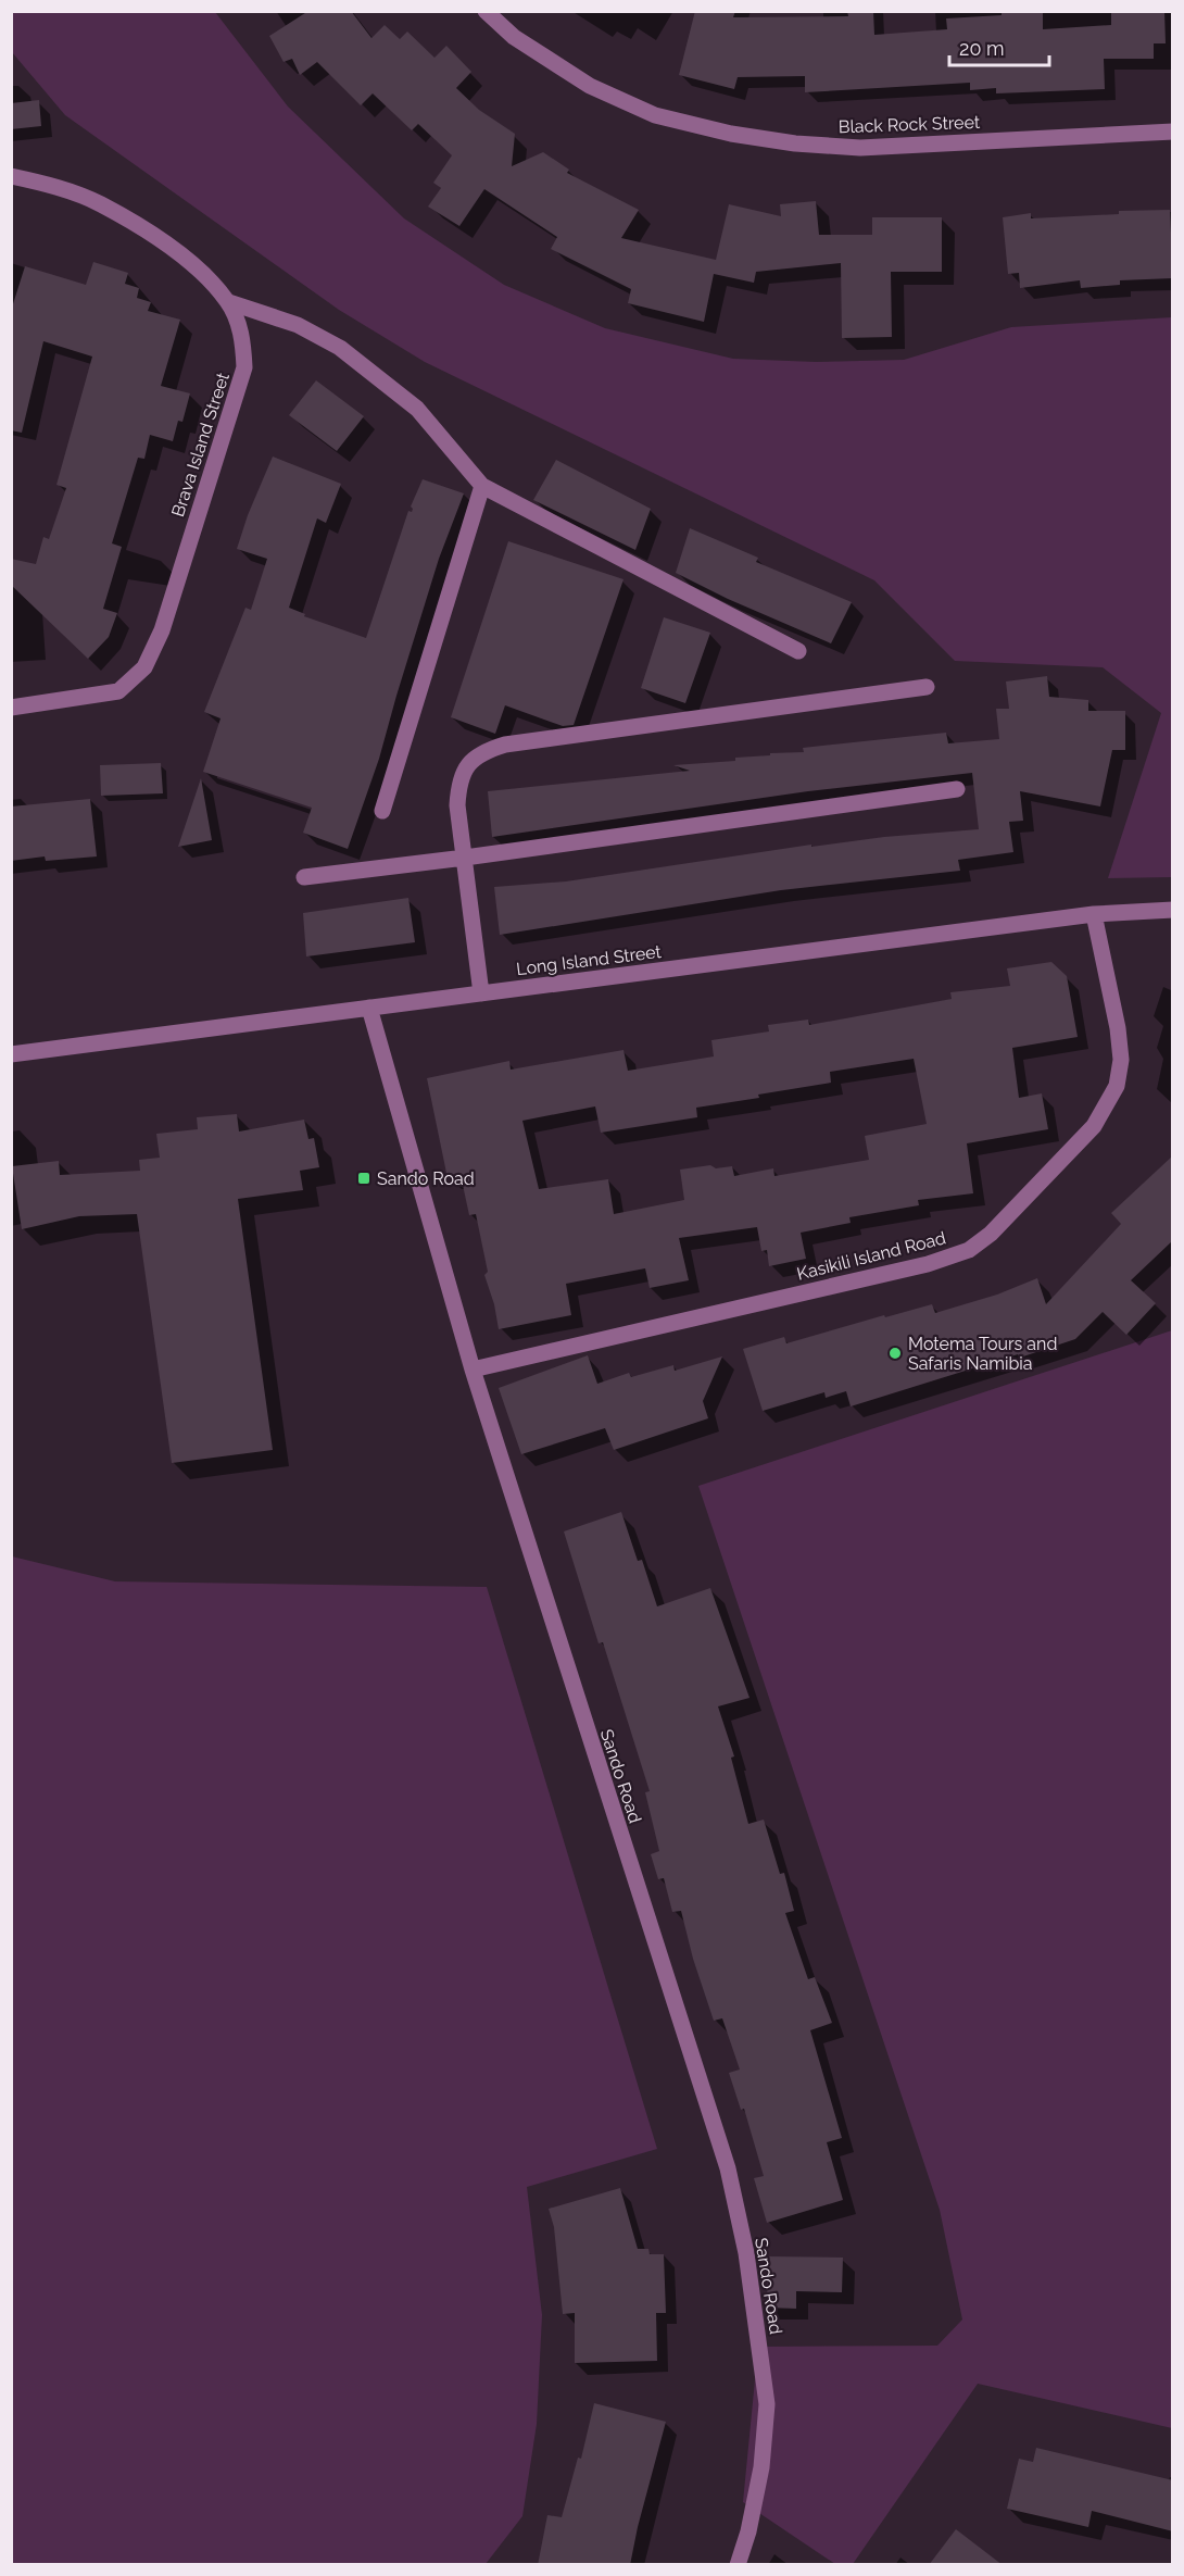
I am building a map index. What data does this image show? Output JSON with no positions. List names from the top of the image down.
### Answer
{
  "streets": {
    "street": [
      "Black Rock Street",
      "Brava Island Street",
      "Long Island Street",
      "Kasikili Island Road",
      "Sando Road"
    ]
  },
  "crossings": [
    ["Long Island Street", "Kasikili Island Road"],
    ["Long Island Street", "Sando Road"],
    ["Kasikili Island Road", "Sando Road"]
  ],
  "places": {
    "transit": ["Sando Road"],
    "other": ["Motema Tours and Safaris Namibia"]
  },
  "scale_bar": "20 m"
}
